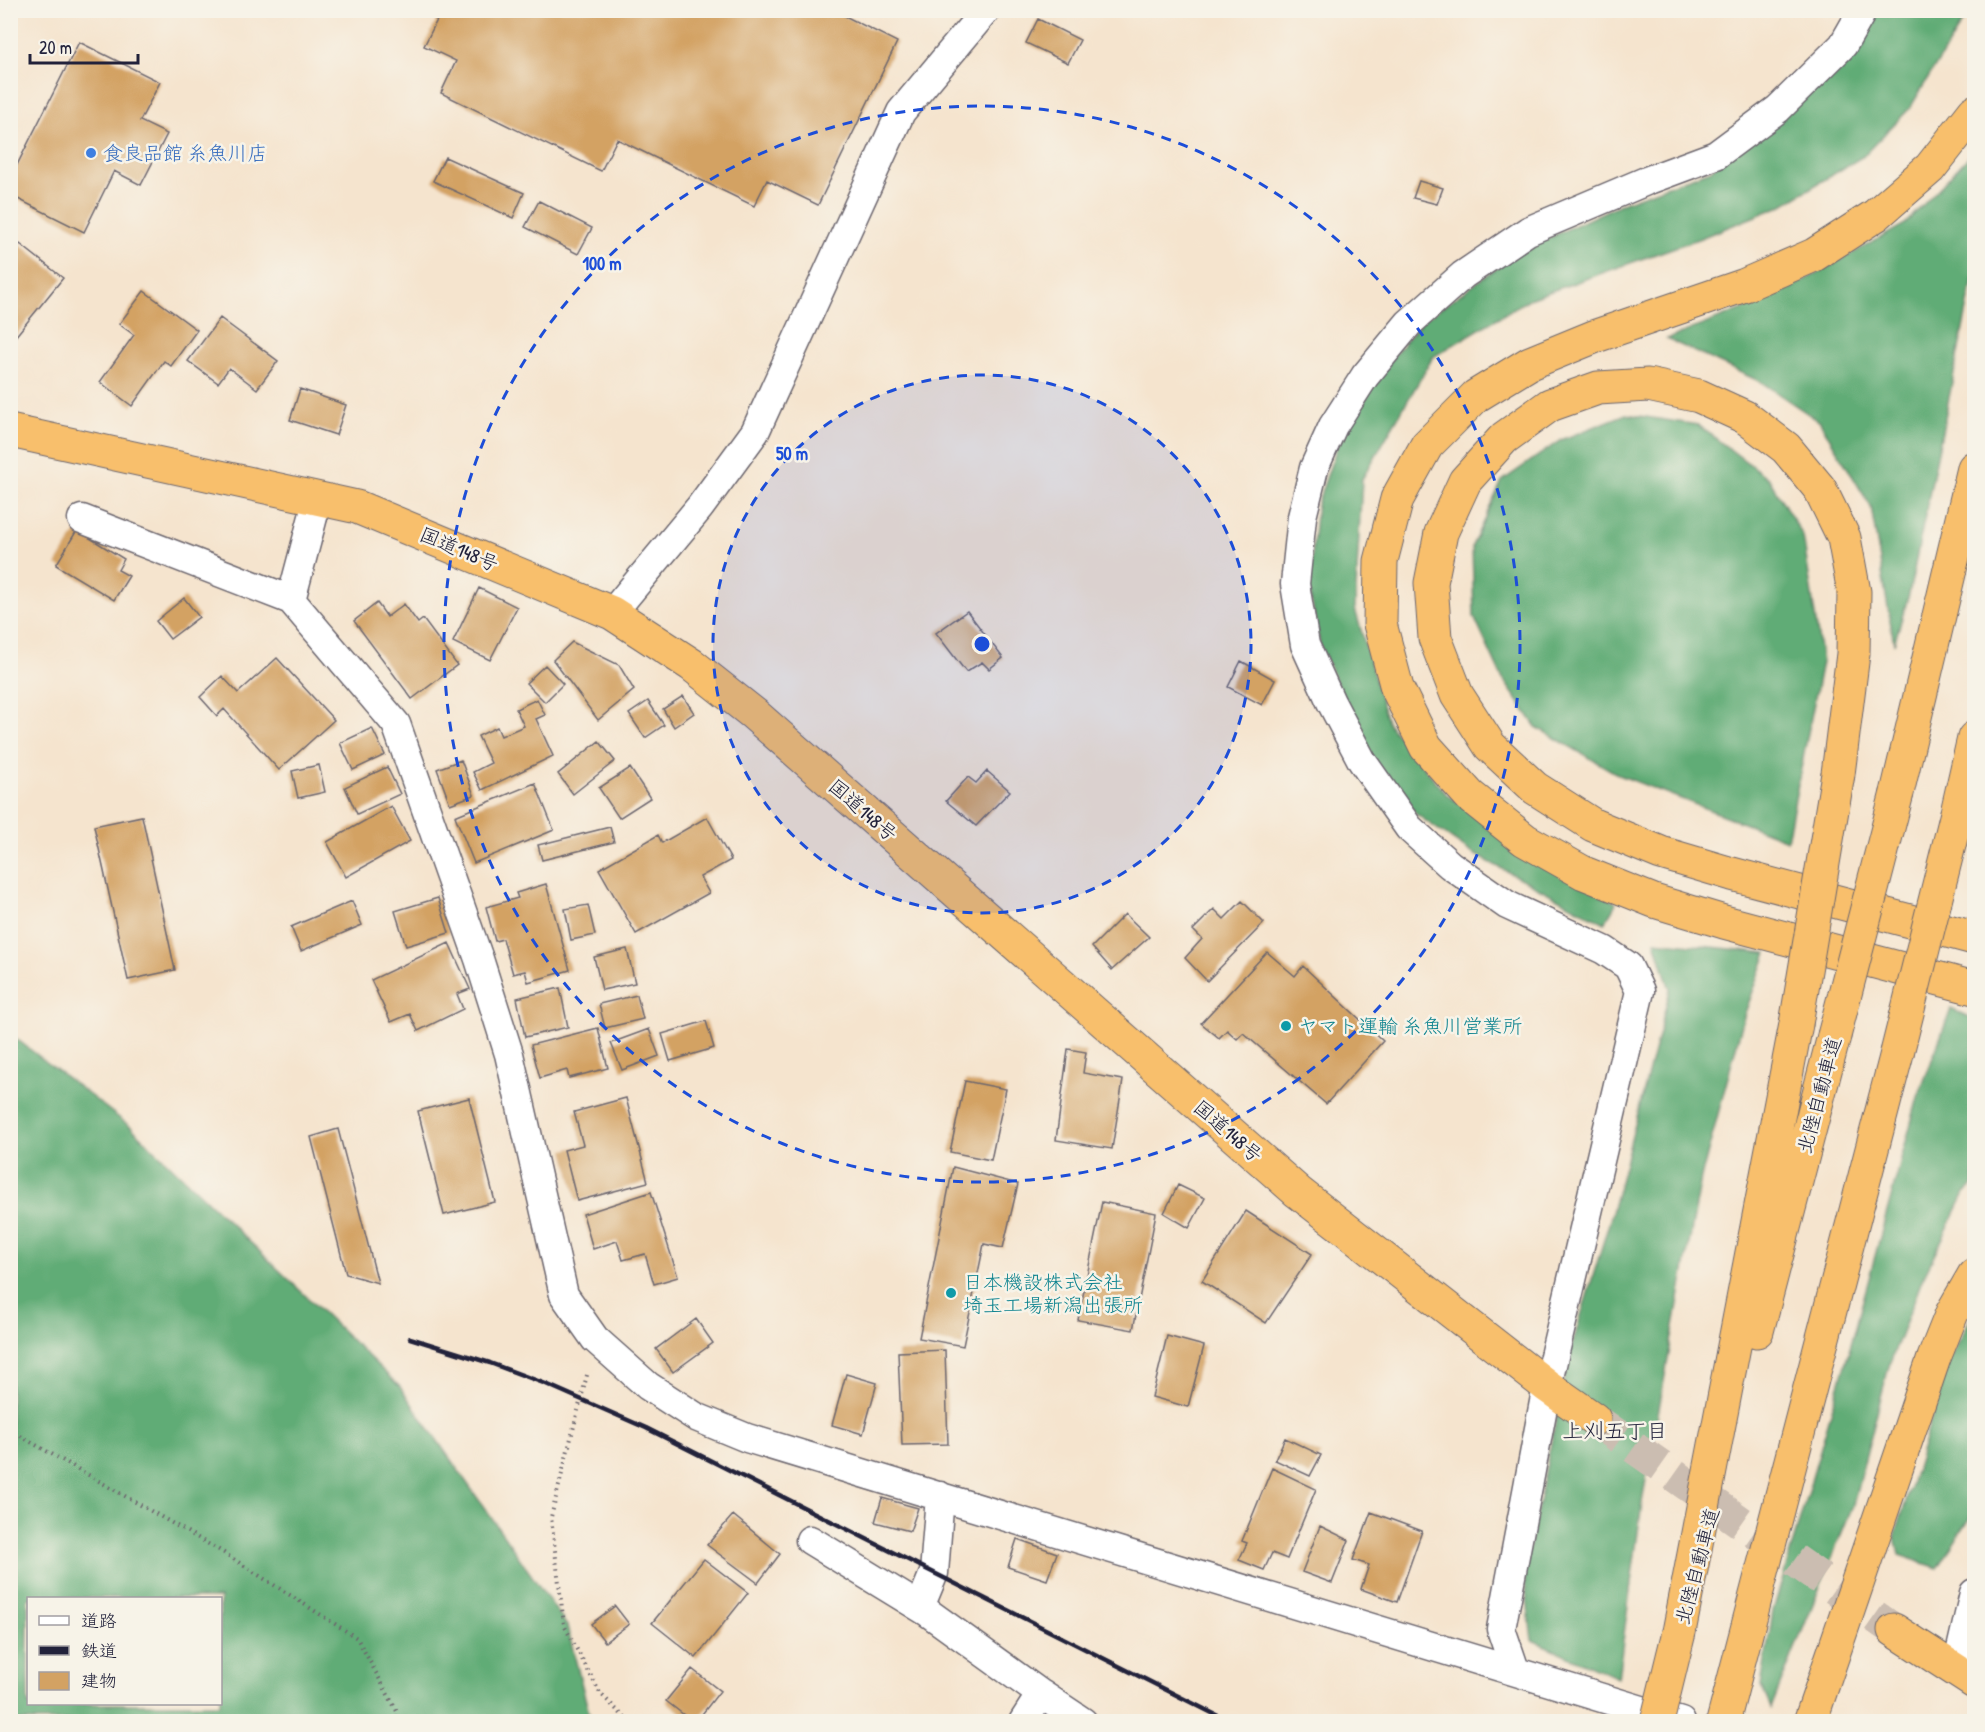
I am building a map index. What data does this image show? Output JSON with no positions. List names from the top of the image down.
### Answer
{
  "streets": {
    "highway": ["国道148号", "北陸自動車道"]
  },
  "districts": ["上刈五丁目"],
  "places": ["食良品館 糸魚川店", "ヤマト運輸 糸魚川営業所", "日本機設株式会社 埼玉工場新潟出張所"],
  "legend": ["道路", "鉄道", "建物"],
  "scale_bar": "20 m",
  "rings": ["100 m", "50 m"]
}
